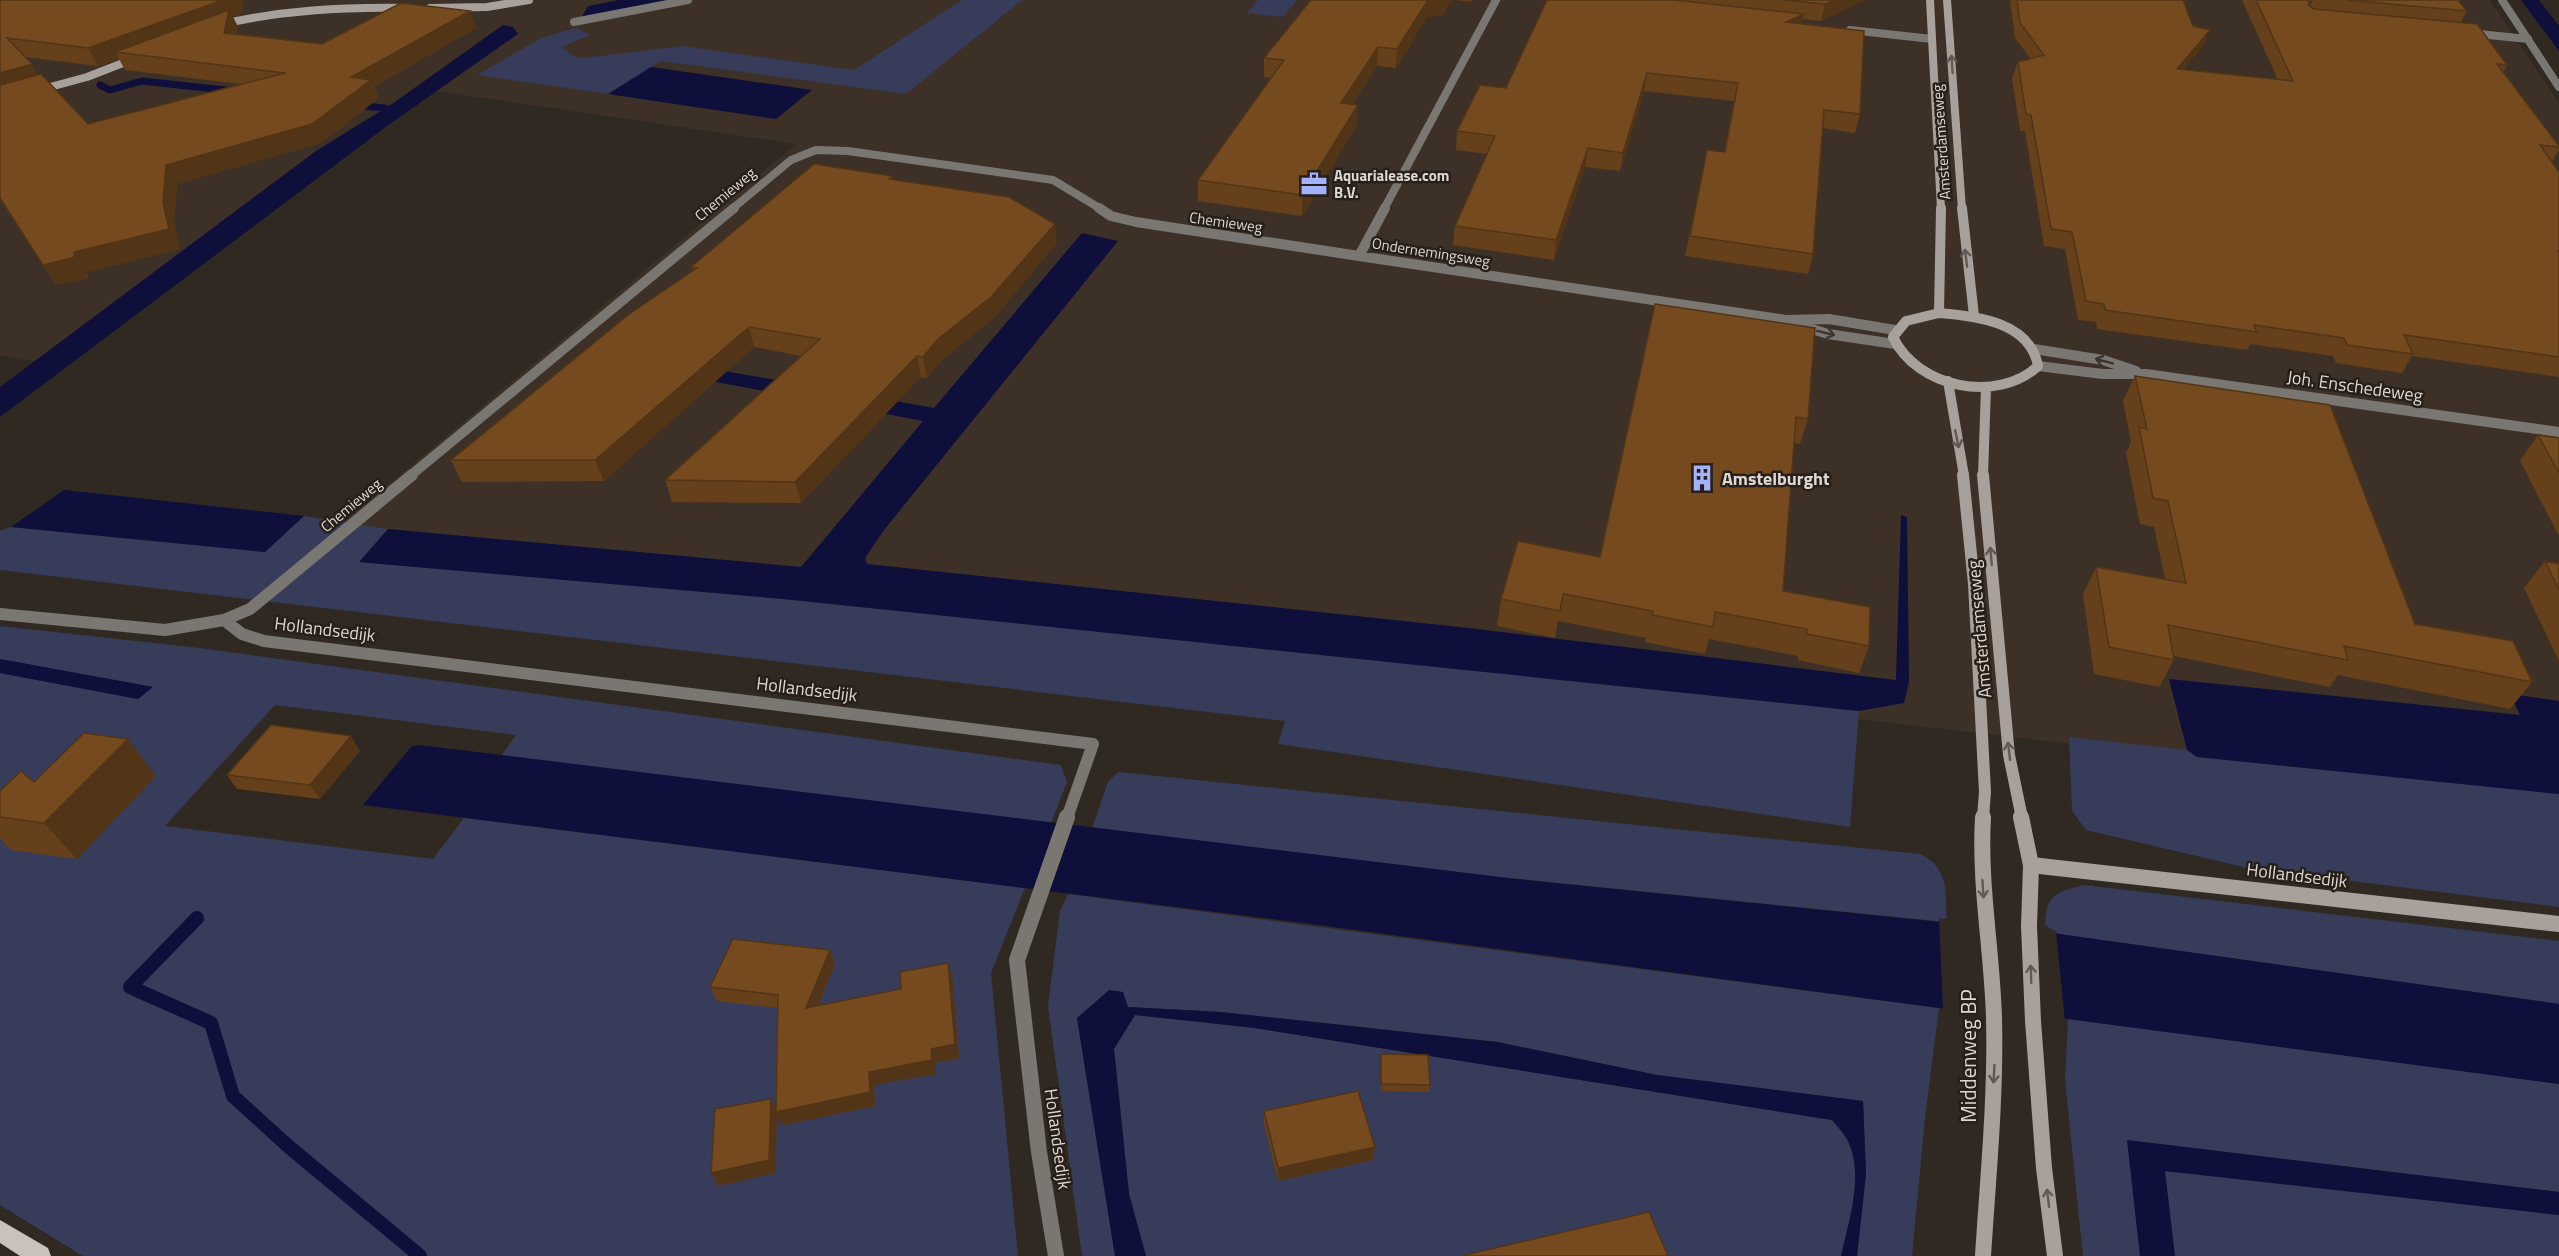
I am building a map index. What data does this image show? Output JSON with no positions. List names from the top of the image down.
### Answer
{
  "streets": {
    "street": [
      "Amsterdamseweg",
      "Chemieweg",
      "Ondernemingsweg",
      "Joh. Enschedeweg",
      "Hollandsedijk",
      "Middenweg BP"
    ]
  },
  "crossings": [
    ["Amsterdamseweg", "Hollandsedijk"],
    ["Amsterdamseweg", "Middenweg BP"],
    ["Chemieweg", "Ondernemingsweg"],
    ["Chemieweg", "Hollandsedijk"]
  ],
  "places": {
    "office": ["Aquarialease.com B.V."],
    "building": ["Amstelburght"]
  }
}
